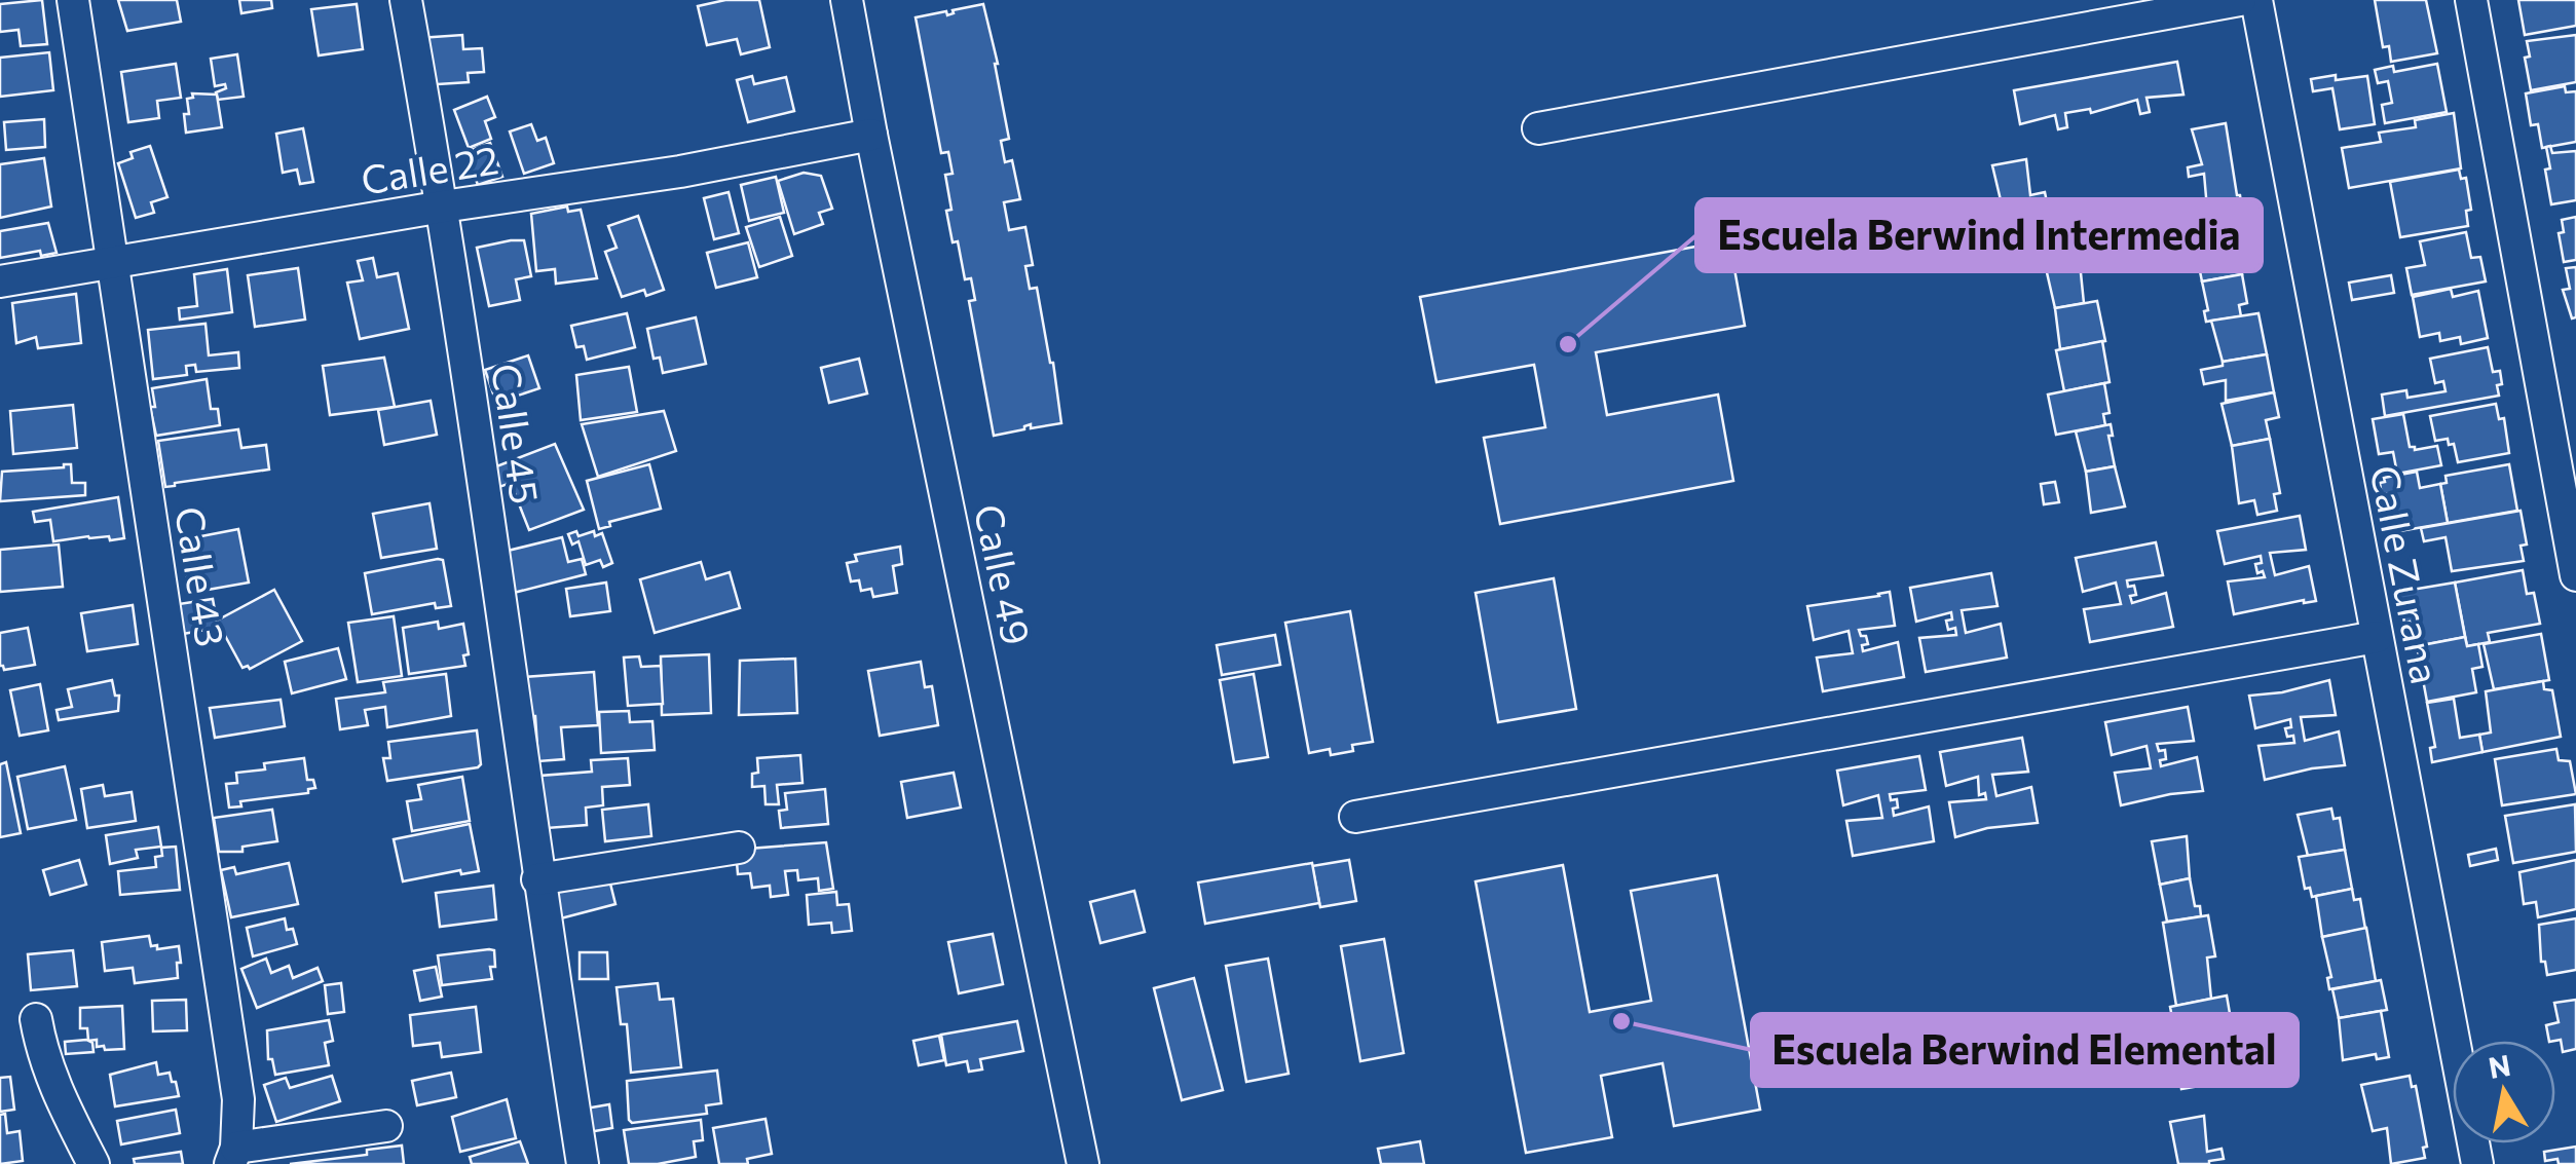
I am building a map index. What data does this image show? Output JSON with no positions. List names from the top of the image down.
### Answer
{
  "streets": {
    "street": [
      "Calle 22",
      "Calle 45",
      "Calle 49",
      "Calle Zurana",
      "Calle 43"
    ]
  },
  "crossings": [
    ["Calle 22", "Calle 45"],
    ["Calle 22", "Calle 49"],
    ["Calle 22", "Calle 43"]
  ],
  "places": ["Escuela Berwind Intermedia", "Escuela Berwind Elemental"],
  "north": "top"
}
